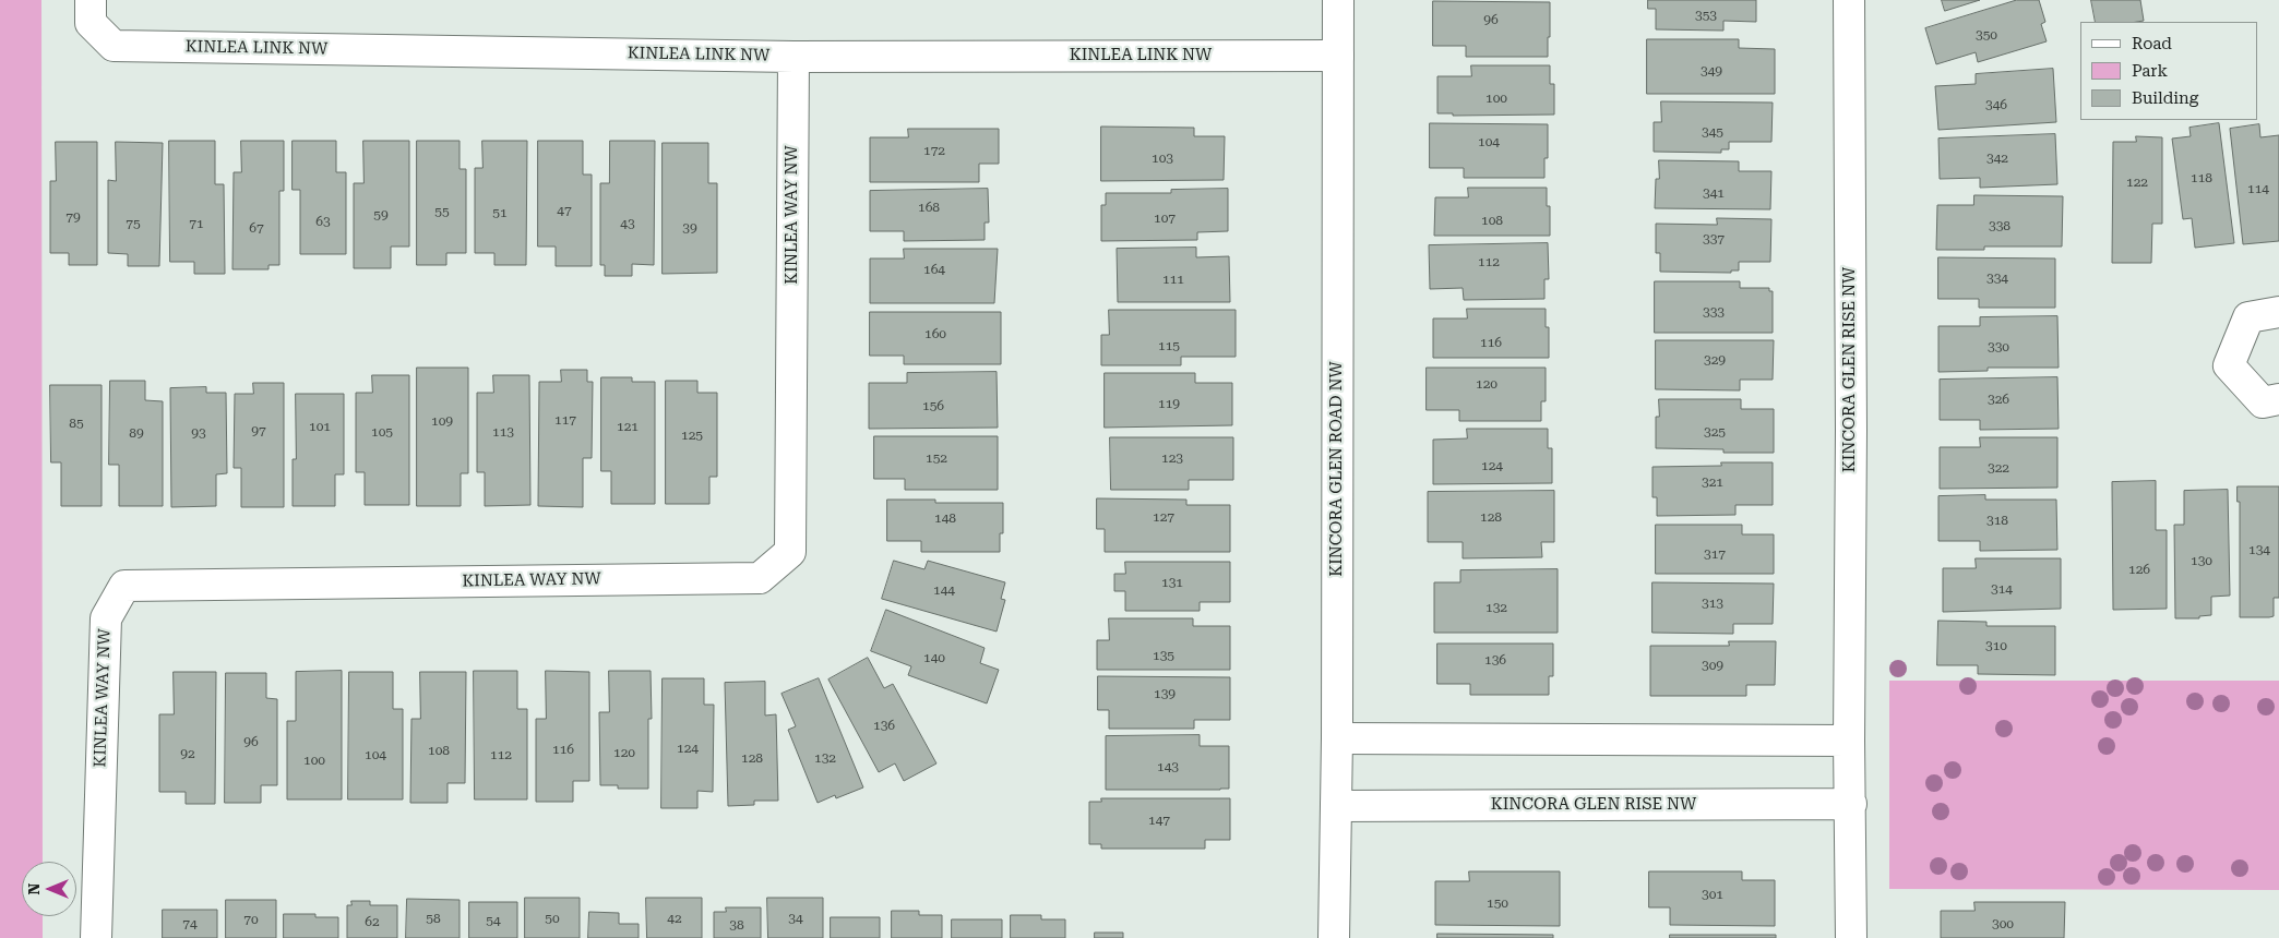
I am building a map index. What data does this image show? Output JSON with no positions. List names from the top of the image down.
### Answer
{
  "streets": {
    "street": [
      "KINLEA LINK NW",
      "KINLEA WAY NW",
      "KINCORA GLEN RISE NW",
      "KINCORA GLEN ROAD NW"
    ]
  },
  "crossings": [
    ["KINLEA LINK NW", "KINLEA WAY NW"],
    ["KINLEA LINK NW", "KINCORA GLEN ROAD NW"],
    ["KINCORA GLEN RISE NW", "KINCORA GLEN ROAD NW"]
  ],
  "house_numbers": [
    "353",
    "96",
    "350",
    "349",
    "100",
    "346",
    "345",
    "104",
    "172",
    "103",
    "342",
    "118",
    "122",
    "114",
    "341",
    "168",
    "47",
    "55",
    "51",
    "59",
    "79",
    "107",
    "108",
    "63",
    "75",
    "71",
    "43",
    "338",
    "67",
    "39",
    "337",
    "112",
    "164",
    "334",
    "111",
    "333",
    "160",
    "116",
    "115",
    "330",
    "329",
    "120",
    "326",
    "119",
    "156",
    "117",
    "109",
    "85",
    "101",
    "121",
    "97",
    "105",
    "113",
    "325",
    "89",
    "93",
    "125",
    "152",
    "123",
    "124",
    "322",
    "321",
    "127",
    "128",
    "148",
    "318",
    "134",
    "317",
    "130",
    "126",
    "131",
    "314",
    "144",
    "313",
    "132",
    "310",
    "135",
    "140",
    "136",
    "309",
    "139",
    "136",
    "96",
    "124",
    "116",
    "108",
    "120",
    "92",
    "104",
    "112",
    "128",
    "132",
    "100",
    "143",
    "147",
    "301",
    "150",
    "58",
    "50",
    "42",
    "34",
    "70",
    "54",
    "62",
    "74",
    "300",
    "38"
  ],
  "legend": ["Road", "Park", "Building"],
  "north": "left"
}
